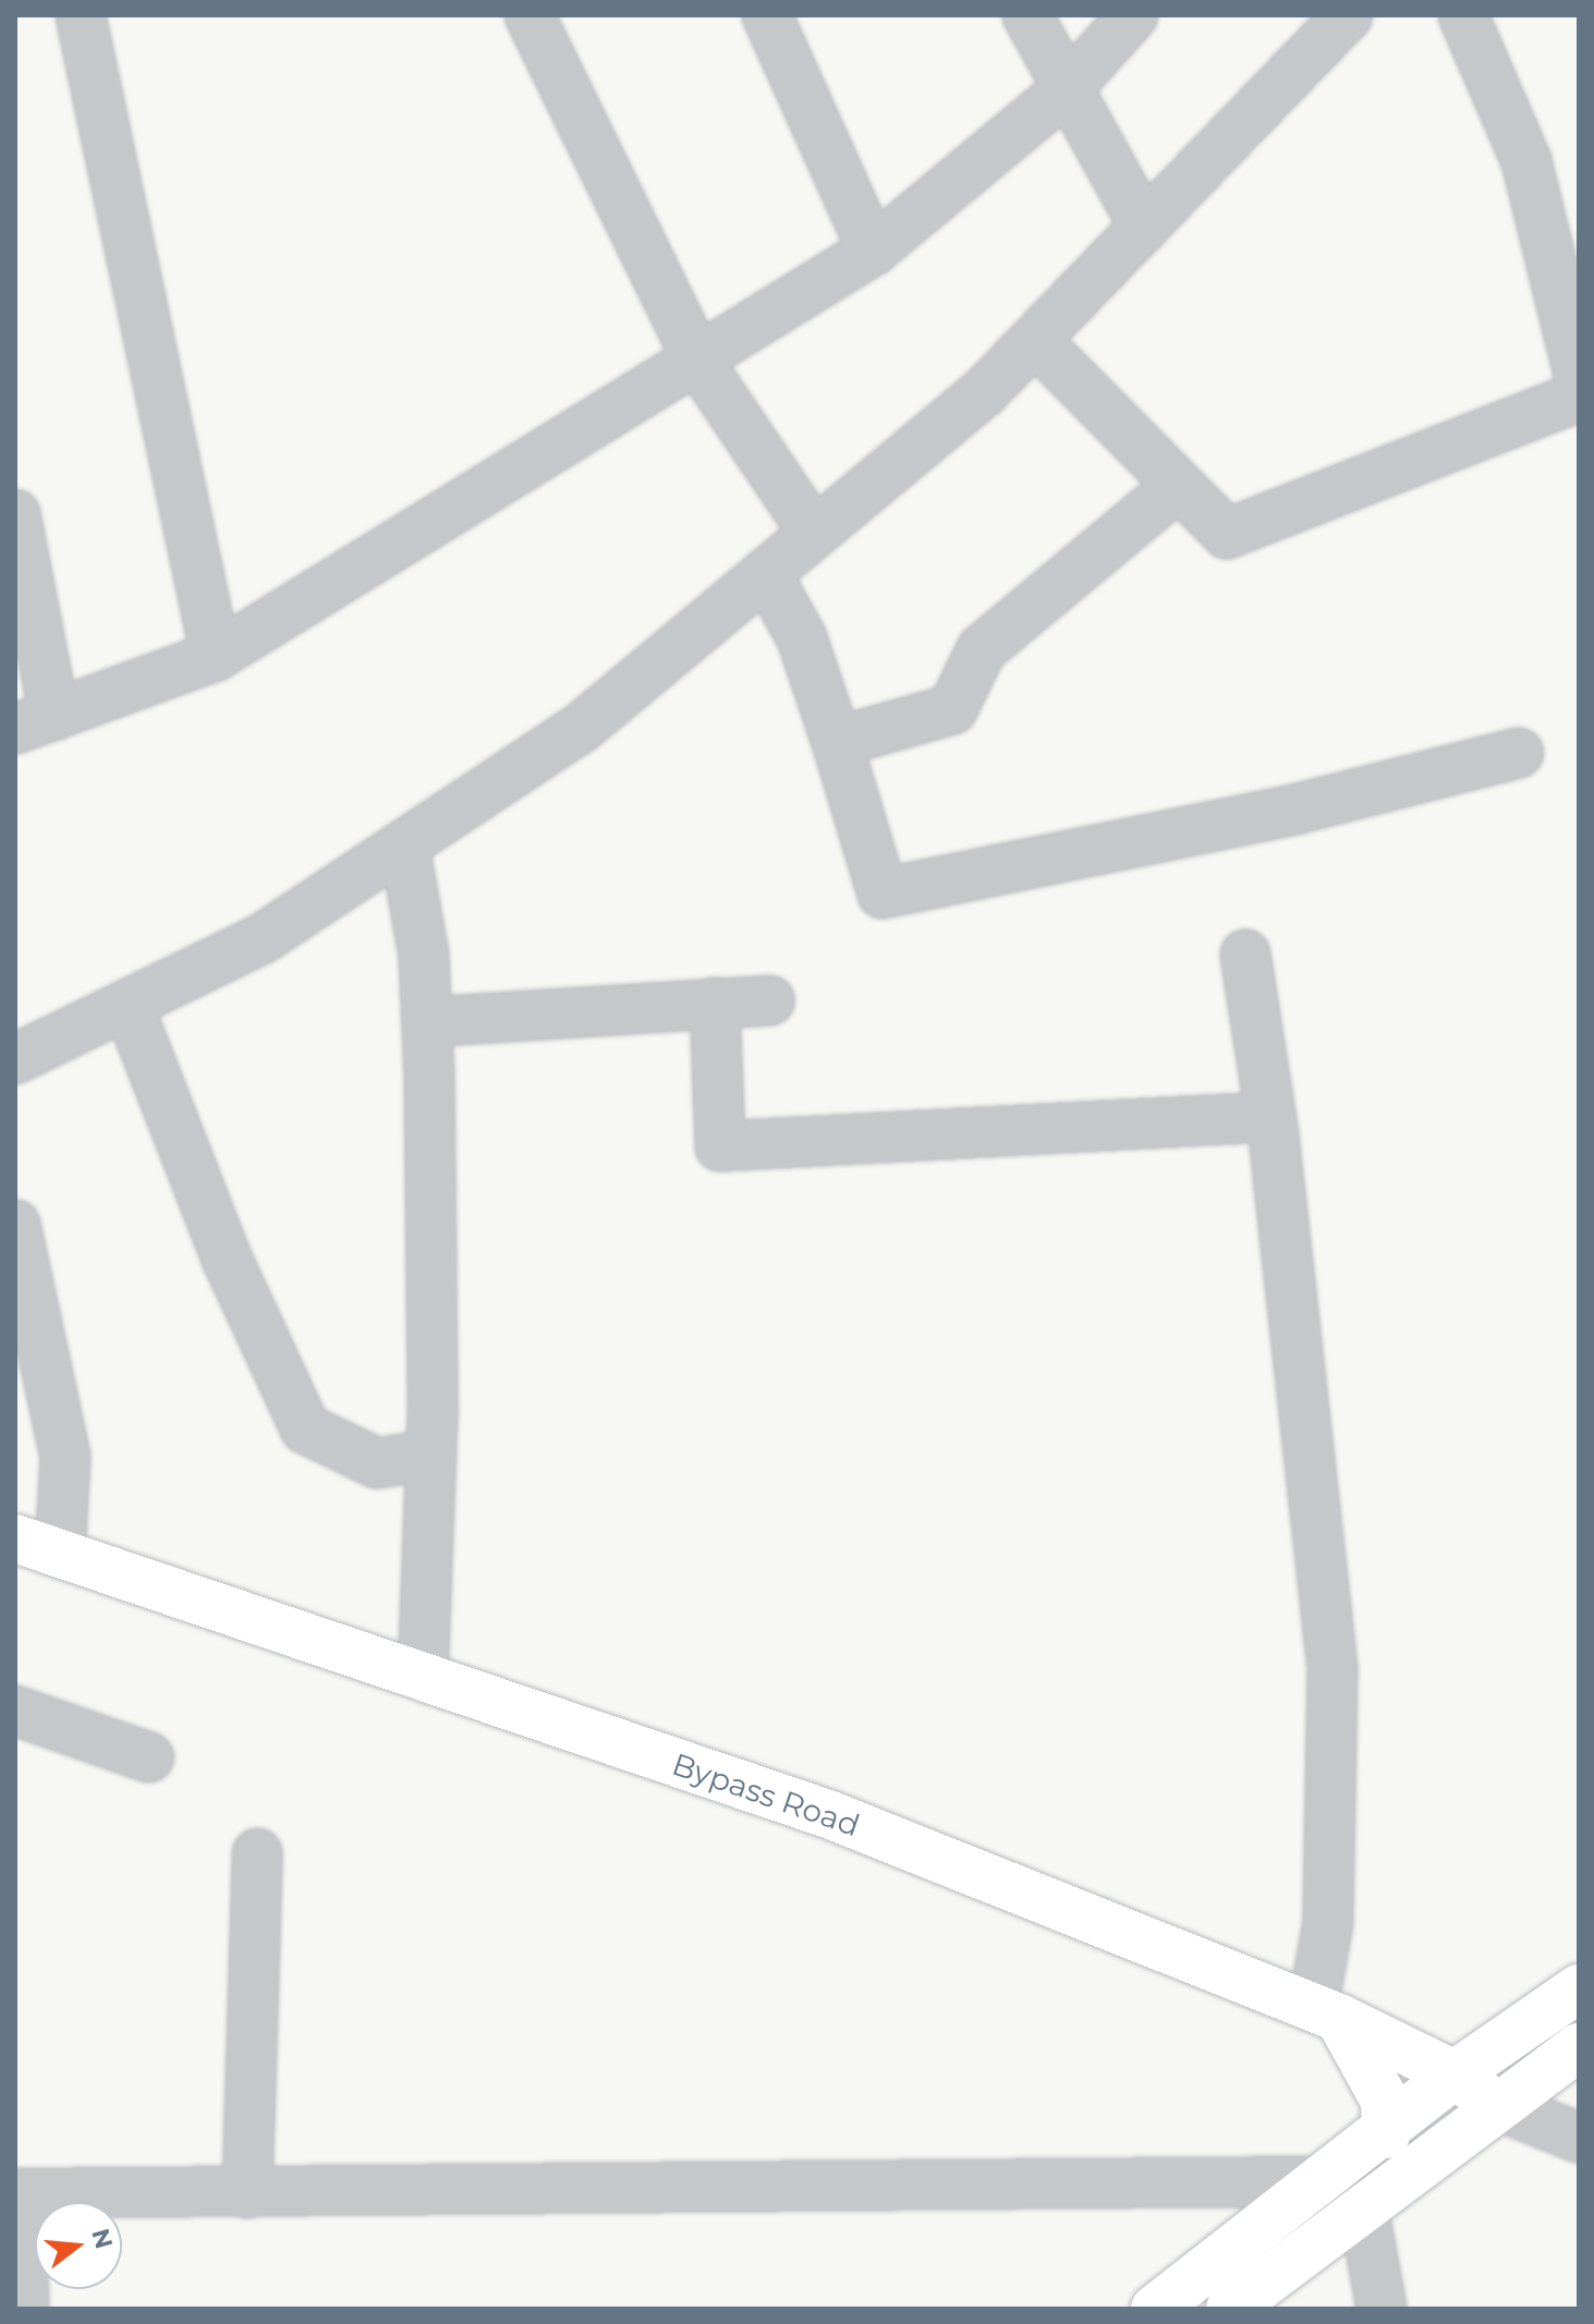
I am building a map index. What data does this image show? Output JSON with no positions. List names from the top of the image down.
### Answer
{
  "streets": {
    "main road": ["Bypass Road"]
  },
  "north": "right"
}
